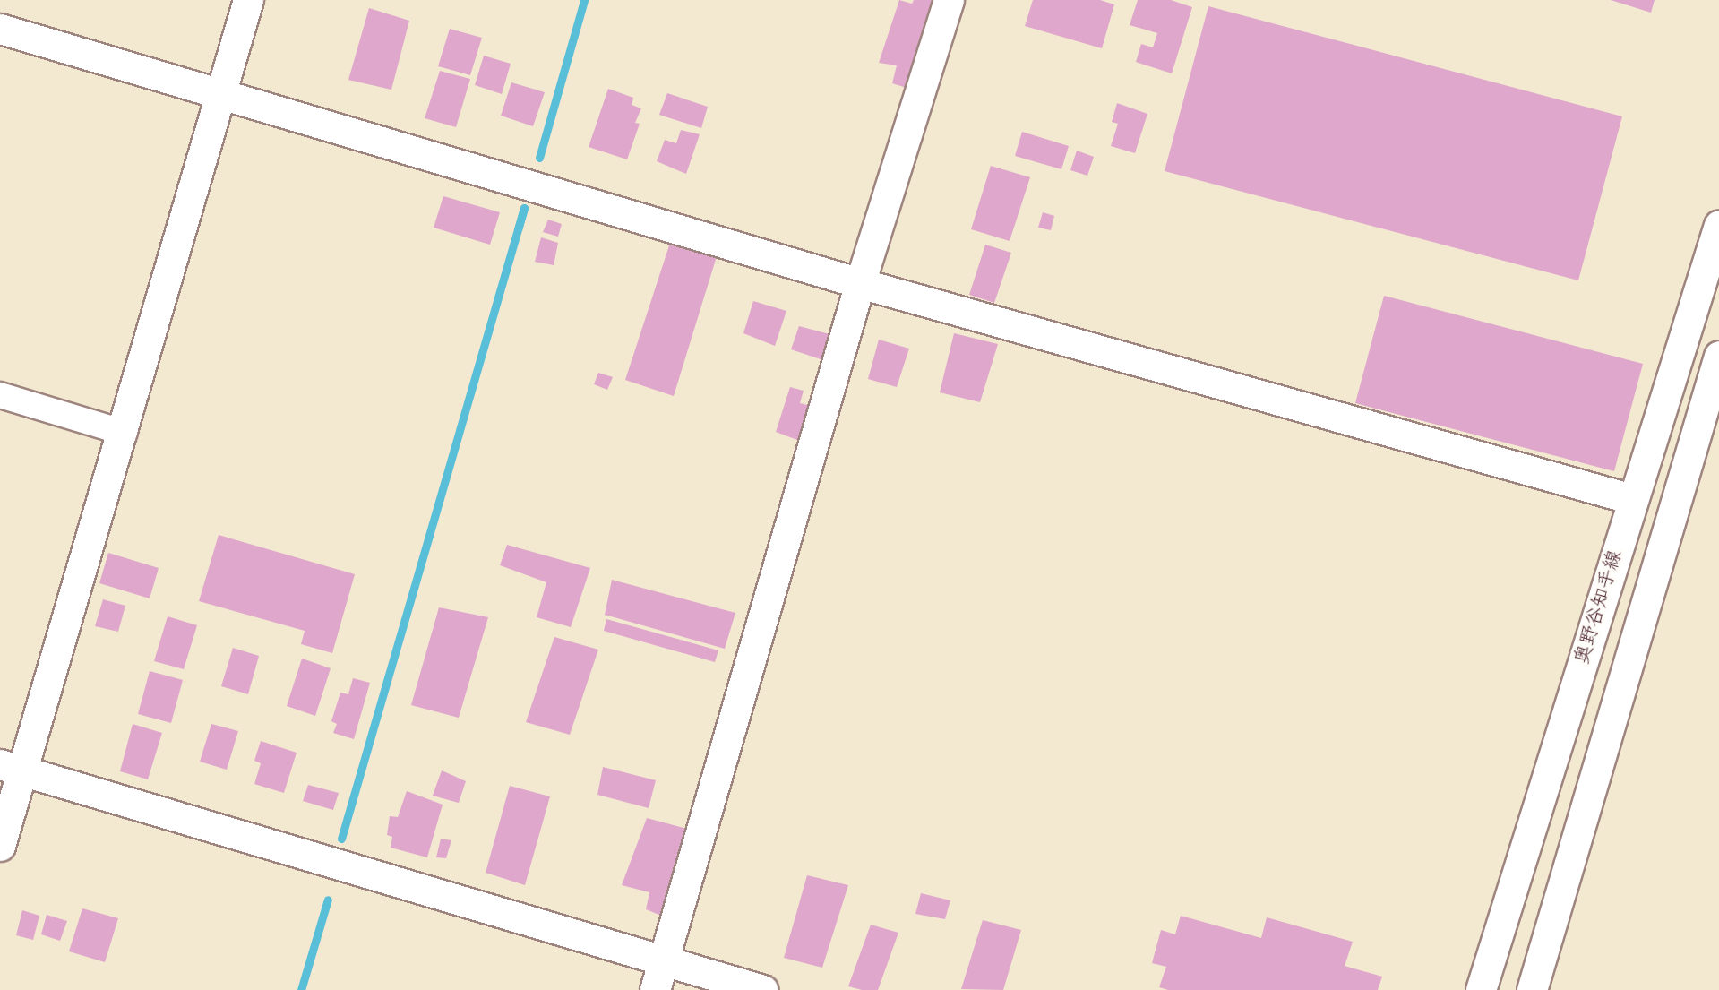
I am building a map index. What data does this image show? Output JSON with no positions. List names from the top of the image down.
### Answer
{
  "streets": {
    "street": ["奥野谷知手線"]
  }
}
